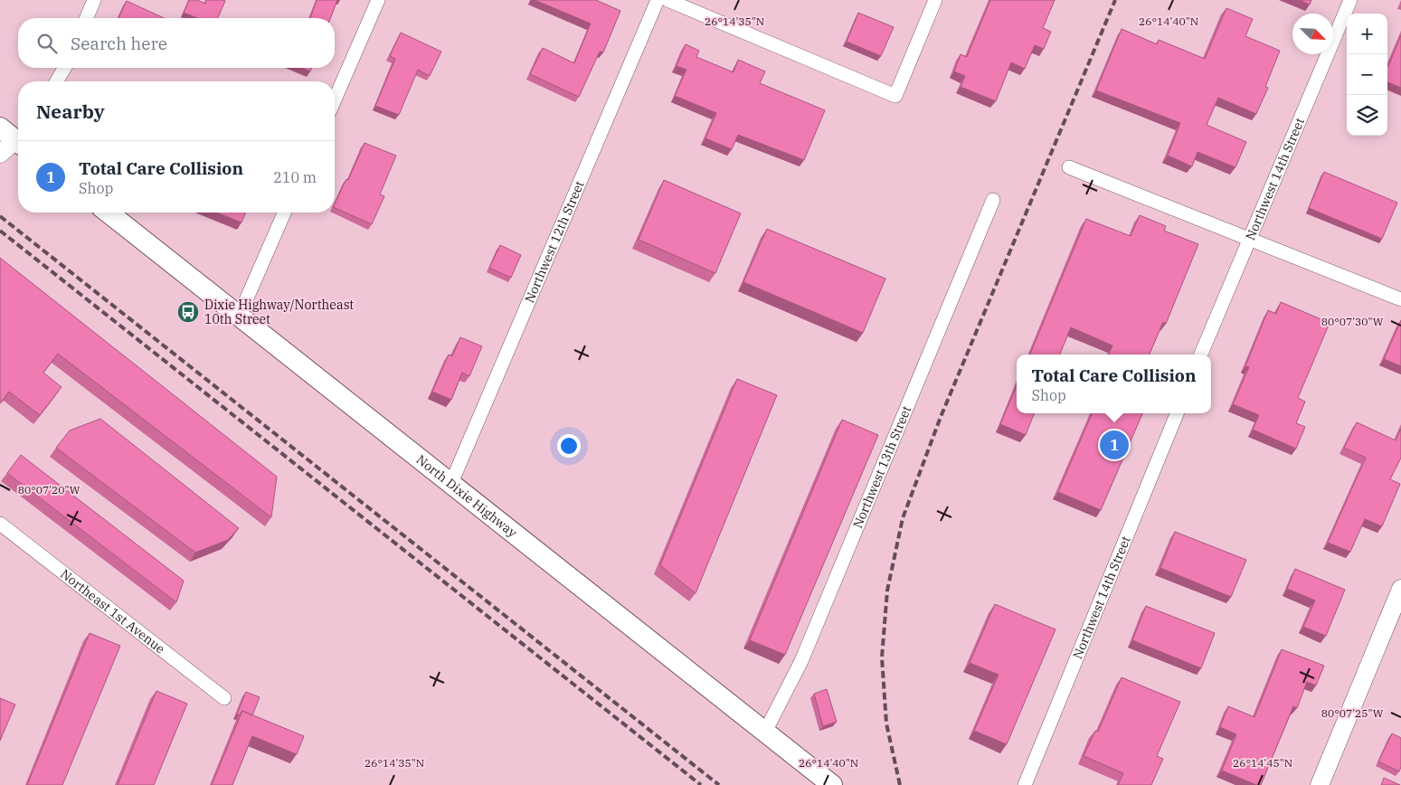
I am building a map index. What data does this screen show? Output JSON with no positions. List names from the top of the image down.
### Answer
{
  "streets": {
    "main road": ["North Dixie Highway"],
    "street": [
      "Northwest 14th Street",
      "Northwest 12th Street",
      "Northwest 13th Street",
      "Northeast 1st Avenue"
    ]
  },
  "crossings": [
    ["Northwest 12th Street", "North Dixie Highway"],
    ["Northwest 13th Street", "North Dixie Highway"]
  ],
  "places": {
    "bus stop": ["Dixie Highway/Northeast 10th Street"]
  },
  "north": "bottom right",
  "page": {
    "map_buttons": ["+", "−"],
    "search": "Search here",
    "heading": "Nearby",
    "list": [
      {
        "mark": "1",
        "name": "Total Care Collision",
        "note": "Shop",
        "value": "210 m"
      }
    ],
    "popup": ["Total Care Collision", "Shop"],
    "pins": "1"
  },
  "coordinates": [
    "26°14'35\"N",
    "26°14'40\"N",
    "80°07'30\"W",
    "80°07'20\"W",
    "80°07'25\"W",
    "26°14'45\"N"
  ]
}
